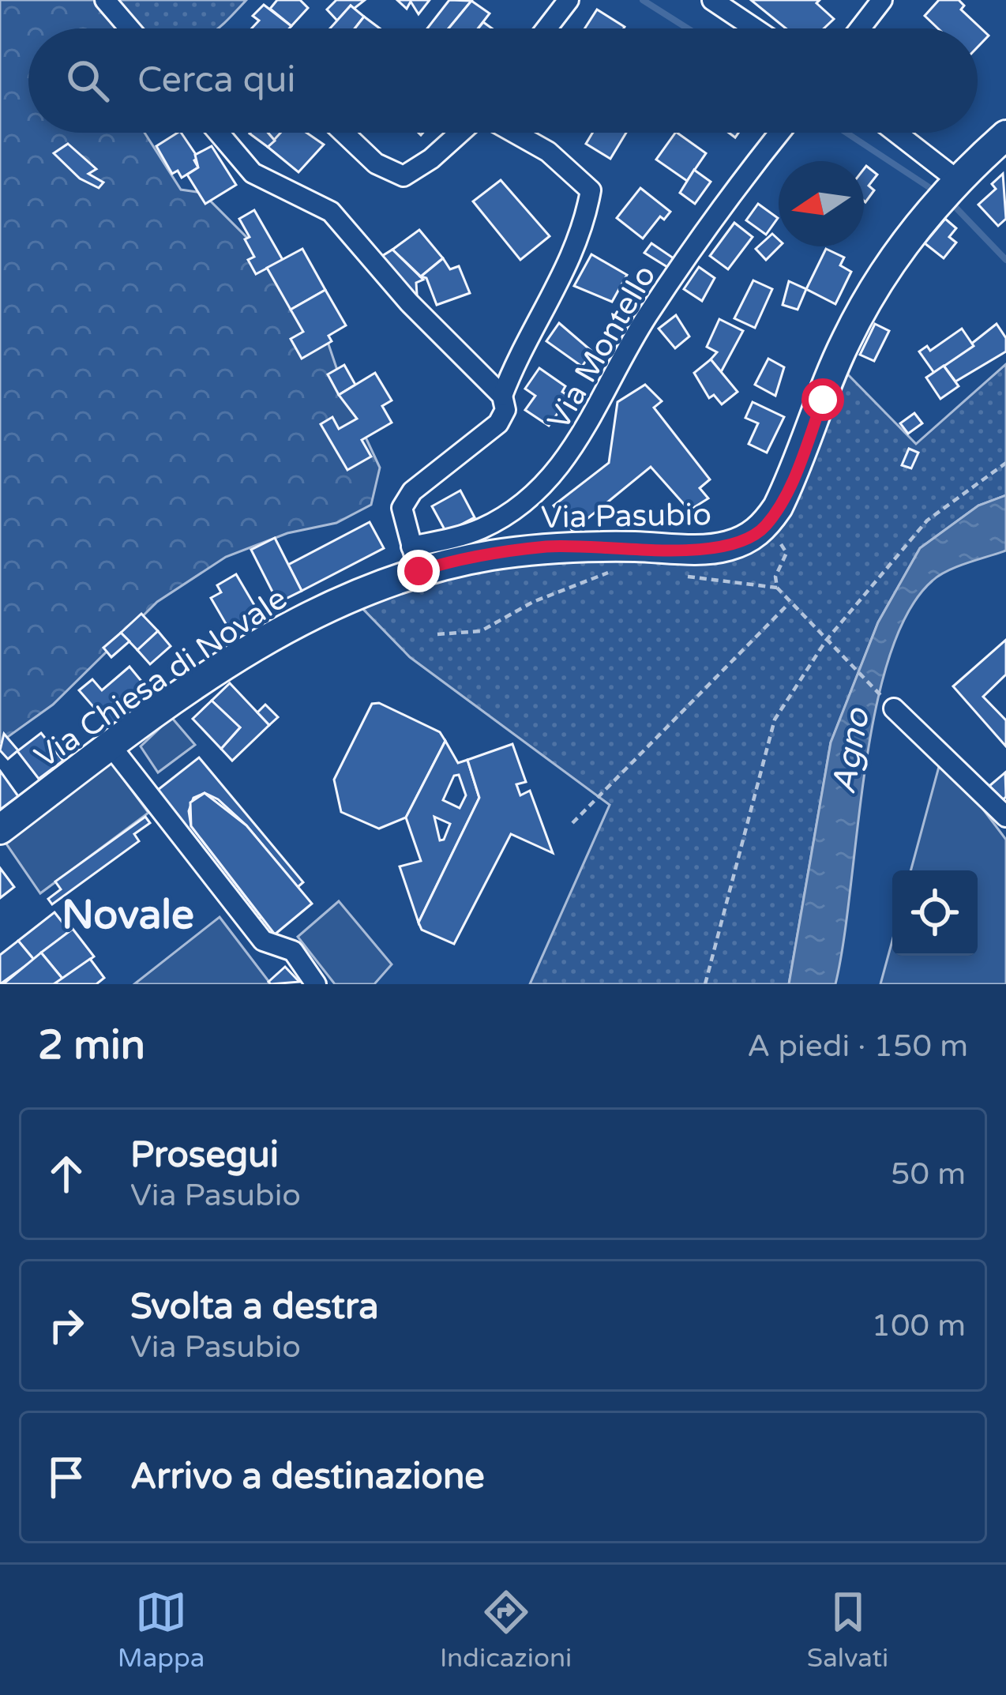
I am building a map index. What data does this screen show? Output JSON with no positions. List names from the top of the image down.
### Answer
{
  "streets": {
    "main road": ["Via Pasubio", "Via Chiesa di Novale"],
    "street": ["Via Montello"]
  },
  "crossings": [
    ["Via Montello", "Via Pasubio"],
    ["Via Montello", "Via Chiesa di Novale"],
    ["Via Pasubio", "Via Chiesa di Novale"]
  ],
  "districts": ["Novale"],
  "water": ["Agno"],
  "north": "left",
  "page": {
    "search": "Cerca qui",
    "heading": ["2 min", "A piedi · 150 m"],
    "list": [
      ["Prosegui", "Via Pasubio", "50 m"],
      ["Svolta a destra", "Via Pasubio", "100 m"],
      "Arrivo a destinazione"
    ],
    "nav": ["Mappa", "Indicazioni", "Salvati"]
  }
}
